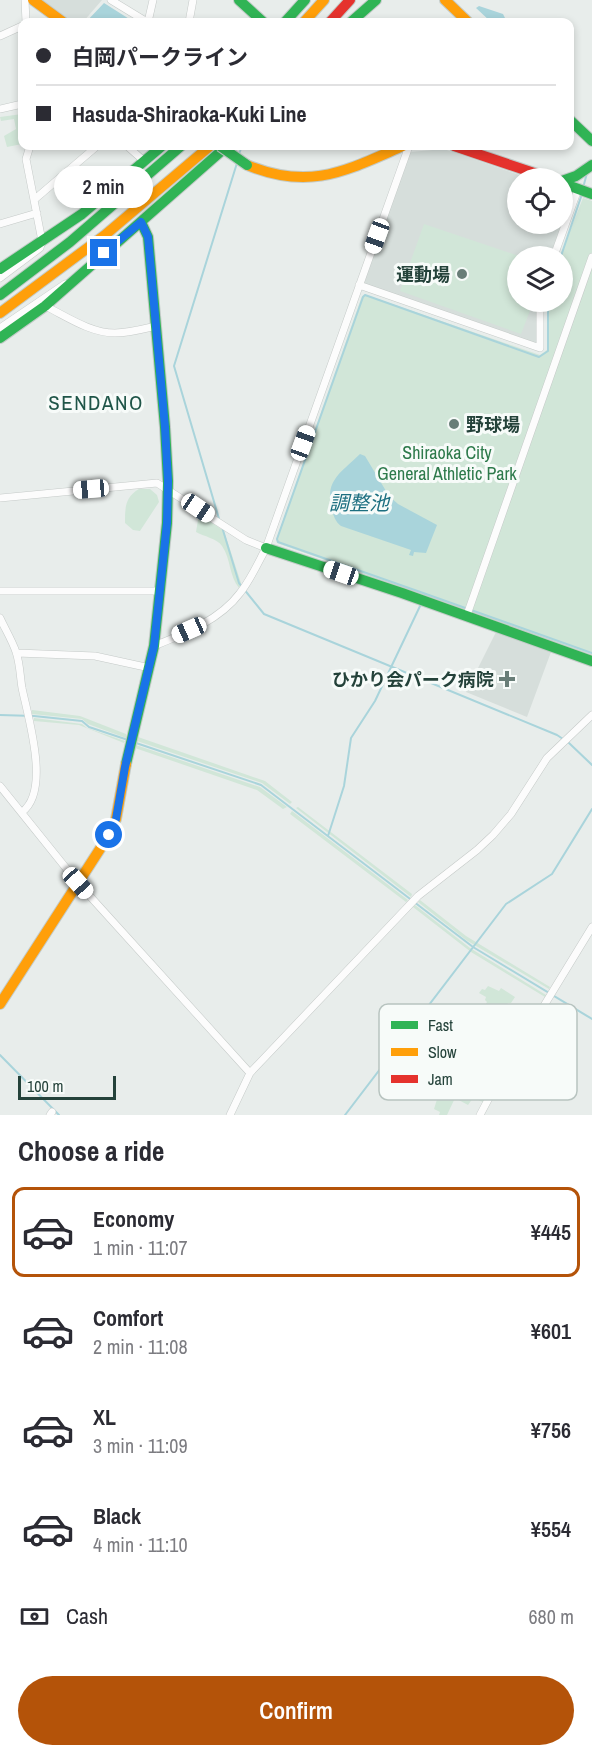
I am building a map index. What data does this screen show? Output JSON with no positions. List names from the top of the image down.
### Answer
{
  "districts": ["SENDANO"],
  "water": ["調整池"],
  "parks": ["Shiraoka City General Athletic Park"],
  "places": {
    "other": ["運動場", "野球場"],
    "health": ["ひかり会パーク病院"]
  },
  "legend": ["Fast", "Slow", "Jam"],
  "scale_bar": "100 m",
  "page": {
    "banner": ["白岡パークライン", "Hasuda-Shiraoka-Kuki Line"],
    "bubble": "2 min",
    "scale": "100 m",
    "heading": "Choose a ride",
    "list": [
      {
        "name": "Economy",
        "note": "1 min · 11:07",
        "value": "¥445"
      },
      {
        "name": "Comfort",
        "note": "2 min · 11:08",
        "value": "¥601"
      },
      {
        "name": "XL",
        "note": "3 min · 11:09",
        "value": "¥756"
      },
      {
        "name": "Black",
        "note": "4 min · 11:10",
        "value": "¥554"
      }
    ],
    "pay": ["Cash", "680 m"],
    "buttons": "Confirm"
  }
}
